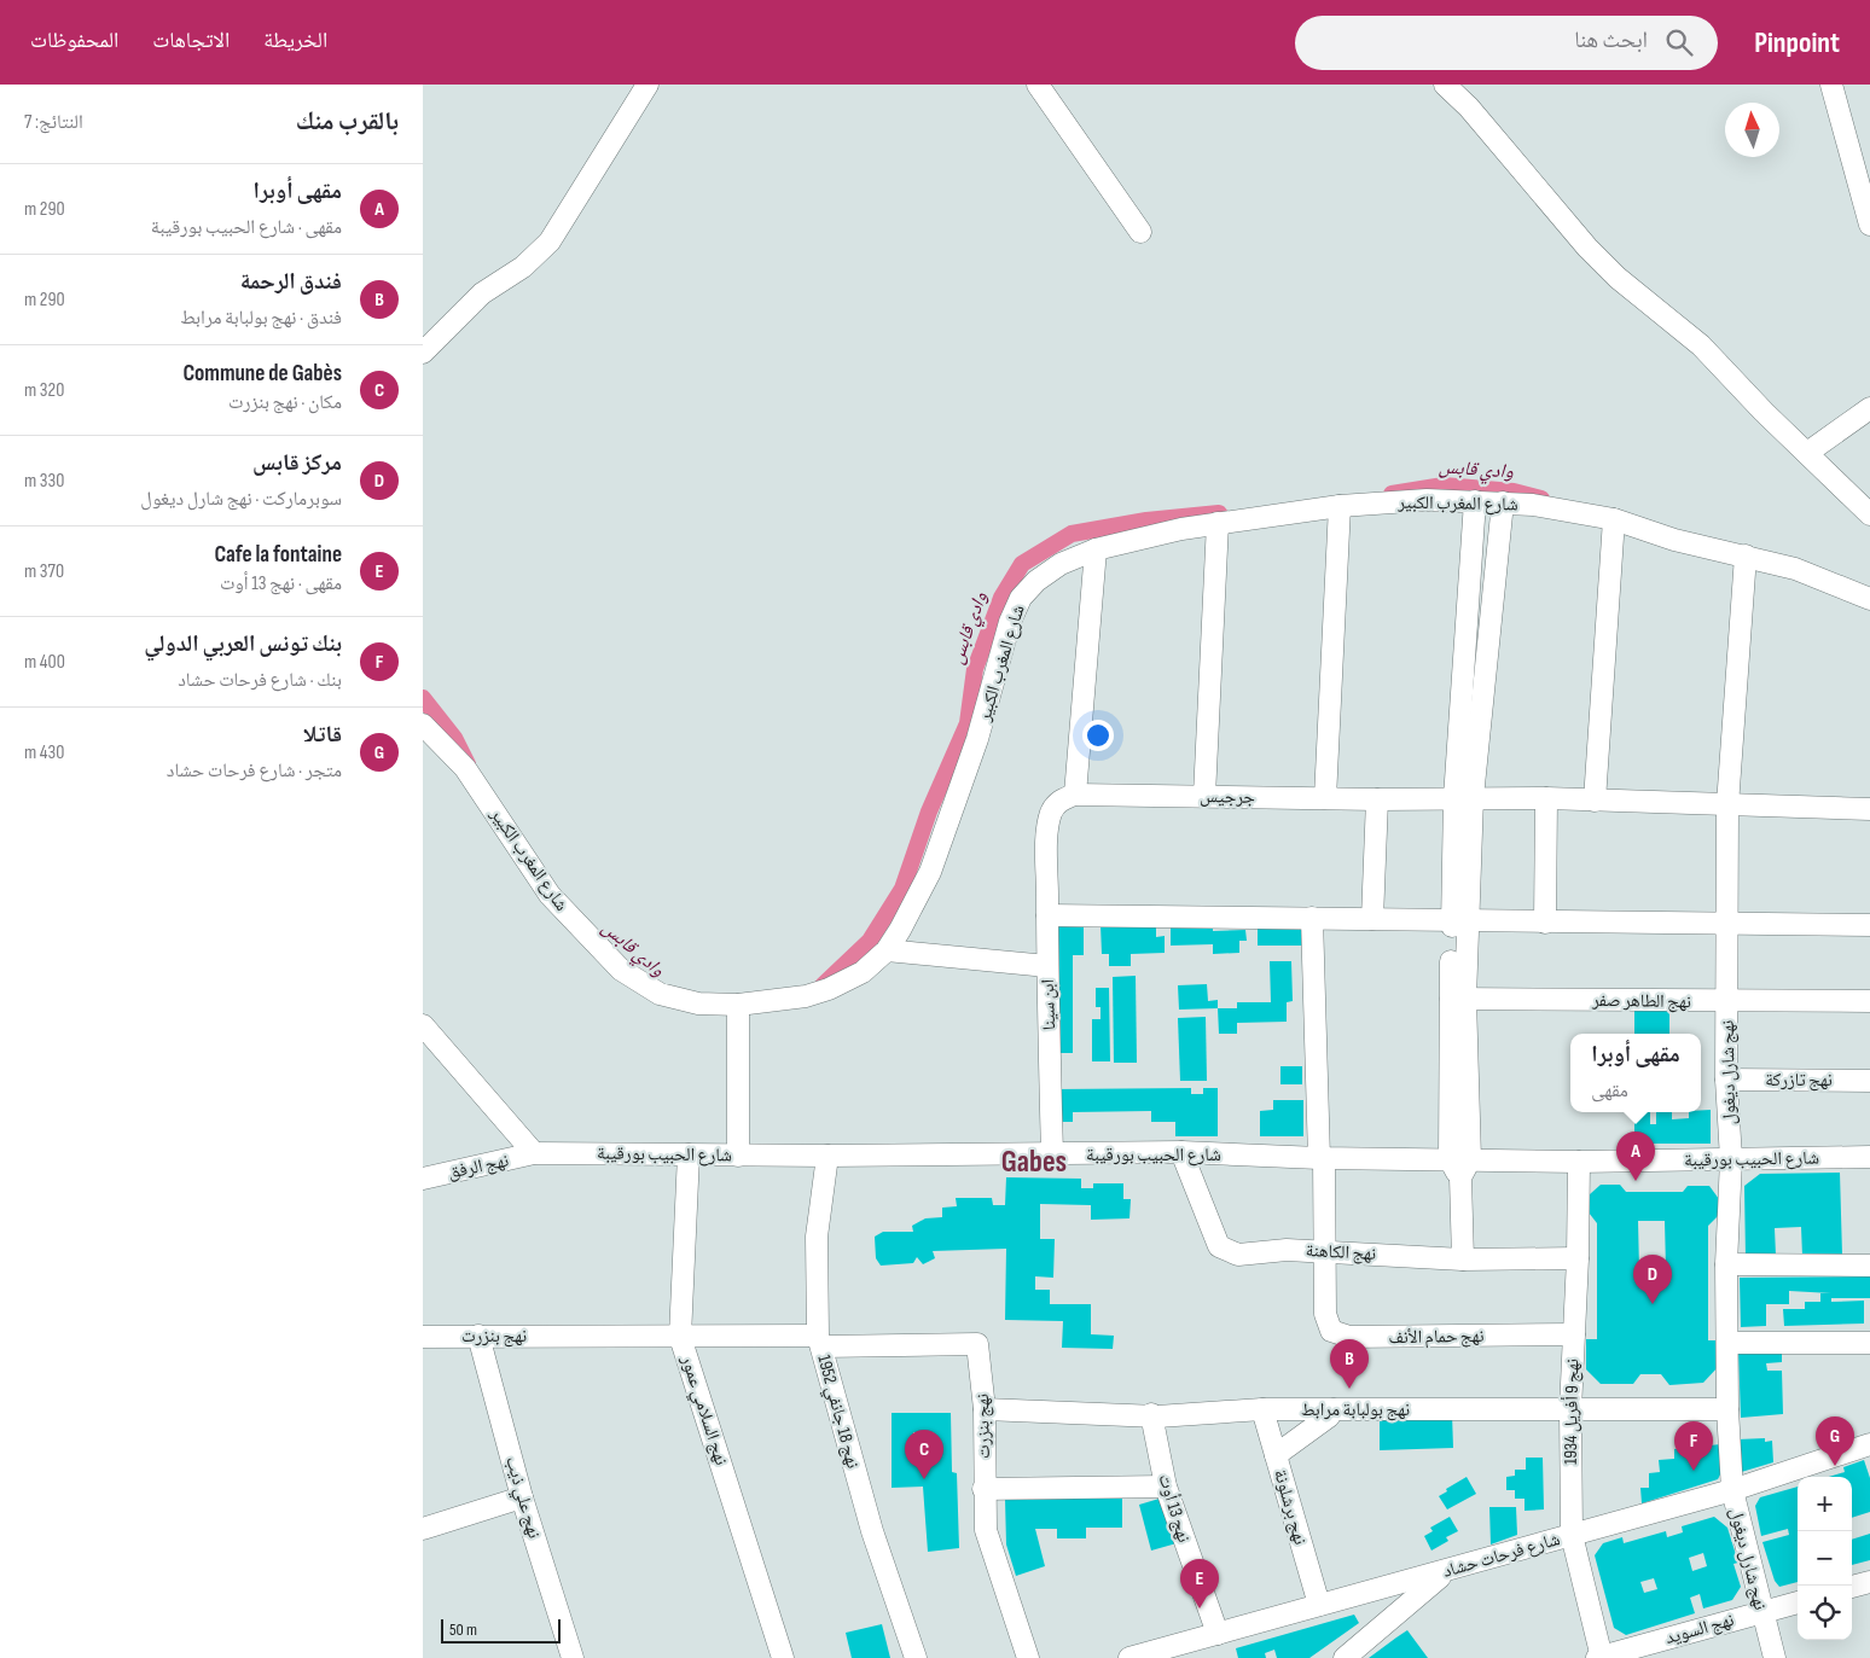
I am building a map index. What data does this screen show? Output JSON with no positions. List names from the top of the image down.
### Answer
{
  "streets": {
    "street": [
      "شارع المغرب الكبير",
      "جرجيس",
      "نهج الطاهر صفر",
      "ابن سينا",
      "نهج شارل ديغول",
      "نهج تازركة",
      "شارع الحبيب بورقيبة",
      "نهج الرفق",
      "نهج الكاهنة",
      "نهج بنزرت",
      "نهج حمام الأنف",
      "نهج بولبابة مرابط",
      "نهج السلامي عمور",
      "نهج 18 جانفي 1952",
      "نهج 9 أفريل 1934",
      "نهج علي ذيب",
      "نهج برشلونة",
      "نهج 13 أوت",
      "شارع فرحات حشاد",
      "نهج السويد"
    ]
  },
  "crossings": [
    ["شارع المغرب الكبير", "نهج شارل ديغول"],
    ["جرجيس", "ابن سينا"],
    ["جرجيس", "نهج شارل ديغول"],
    ["نهج الطاهر صفر", "نهج شارل ديغول"],
    ["ابن سينا", "شارع الحبيب بورقيبة"],
    ["نهج شارل ديغول", "نهج تازركة"],
    ["نهج شارل ديغول", "شارع الحبيب بورقيبة"],
    ["نهج شارل ديغول", "نهج بولبابة مرابط"],
    ["نهج شارل ديغول", "شارع فرحات حشاد"],
    ["نهج شارل ديغول", "نهج السويد"],
    ["شارع الحبيب بورقيبة", "نهج الرفق"],
    ["شارع الحبيب بورقيبة", "نهج الكاهنة"],
    ["شارع الحبيب بورقيبة", "نهج حمام الأنف"],
    ["شارع الحبيب بورقيبة", "نهج السلامي عمور"],
    ["شارع الحبيب بورقيبة", "نهج 18 جانفي 1952"],
    ["شارع الحبيب بورقيبة", "نهج 9 أفريل 1934"],
    ["نهج الكاهنة", "نهج حمام الأنف"],
    ["نهج الكاهنة", "نهج 9 أفريل 1934"],
    ["نهج بنزرت", "نهج بولبابة مرابط"],
    ["نهج بنزرت", "نهج السلامي عمور"],
    ["نهج بنزرت", "نهج 18 جانفي 1952"],
    ["نهج بنزرت", "نهج علي ذيب"],
    ["نهج حمام الأنف", "نهج 9 أفريل 1934"],
    ["نهج بولبابة مرابط", "نهج 9 أفريل 1934"],
    ["نهج بولبابة مرابط", "نهج برشلونة"],
    ["نهج بولبابة مرابط", "نهج 13 أوت"],
    ["نهج 9 أفريل 1934", "شارع فرحات حشاد"],
    ["نهج 9 أفريل 1934", "نهج السويد"],
    ["نهج برشلونة", "شارع فرحات حشاد"],
    ["نهج 13 أوت", "شارع فرحات حشاد"]
  ],
  "districts": ["Gabes"],
  "water": ["وادي قابس"],
  "scale_bar": "50 m",
  "north": "top",
  "page": {
    "header": "Pinpoint",
    "search": "ابحث هنا",
    "nav": ["الخريطة", "الاتجاهات", "المحفوظات"],
    "heading": ["بالقرب منك", "النتائج: 7"],
    "list": [
      {
        "mark": "A",
        "name": "مقهى أوبرا",
        "note": "مقهى · شارع الحبيب بورقيبة",
        "value": "290 m"
      },
      {
        "mark": "B",
        "name": "فندق الرحمة",
        "note": "فندق · نهج بولبابة مرابط",
        "value": "290 m"
      },
      {
        "mark": "C",
        "name": "Commune de Gabès",
        "note": "مكان · نهج بنزرت",
        "value": "320 m"
      },
      {
        "mark": "D",
        "name": "مركز قابس",
        "note": "سوبرماركت · نهج شارل ديغول",
        "value": "330 m"
      },
      {
        "mark": "E",
        "name": "Cafe la fontaine",
        "note": "مقهى · نهج 13 أوت",
        "value": "370 m"
      },
      {
        "mark": "F",
        "name": "بنك تونس العربي الدولي",
        "note": "بنك · شارع فرحات حشاد",
        "value": "400 m"
      },
      {
        "mark": "G",
        "name": "قاتلا",
        "note": "متجر · شارع فرحات حشاد",
        "value": "430 m"
      }
    ],
    "popup": ["مقهى أوبرا", "مقهى"],
    "pins": [
      "A",
      "D",
      "B",
      "G",
      "F",
      "C",
      "E"
    ],
    "map_buttons": ["+", "−"],
    "scale": "50 m"
  }
}
